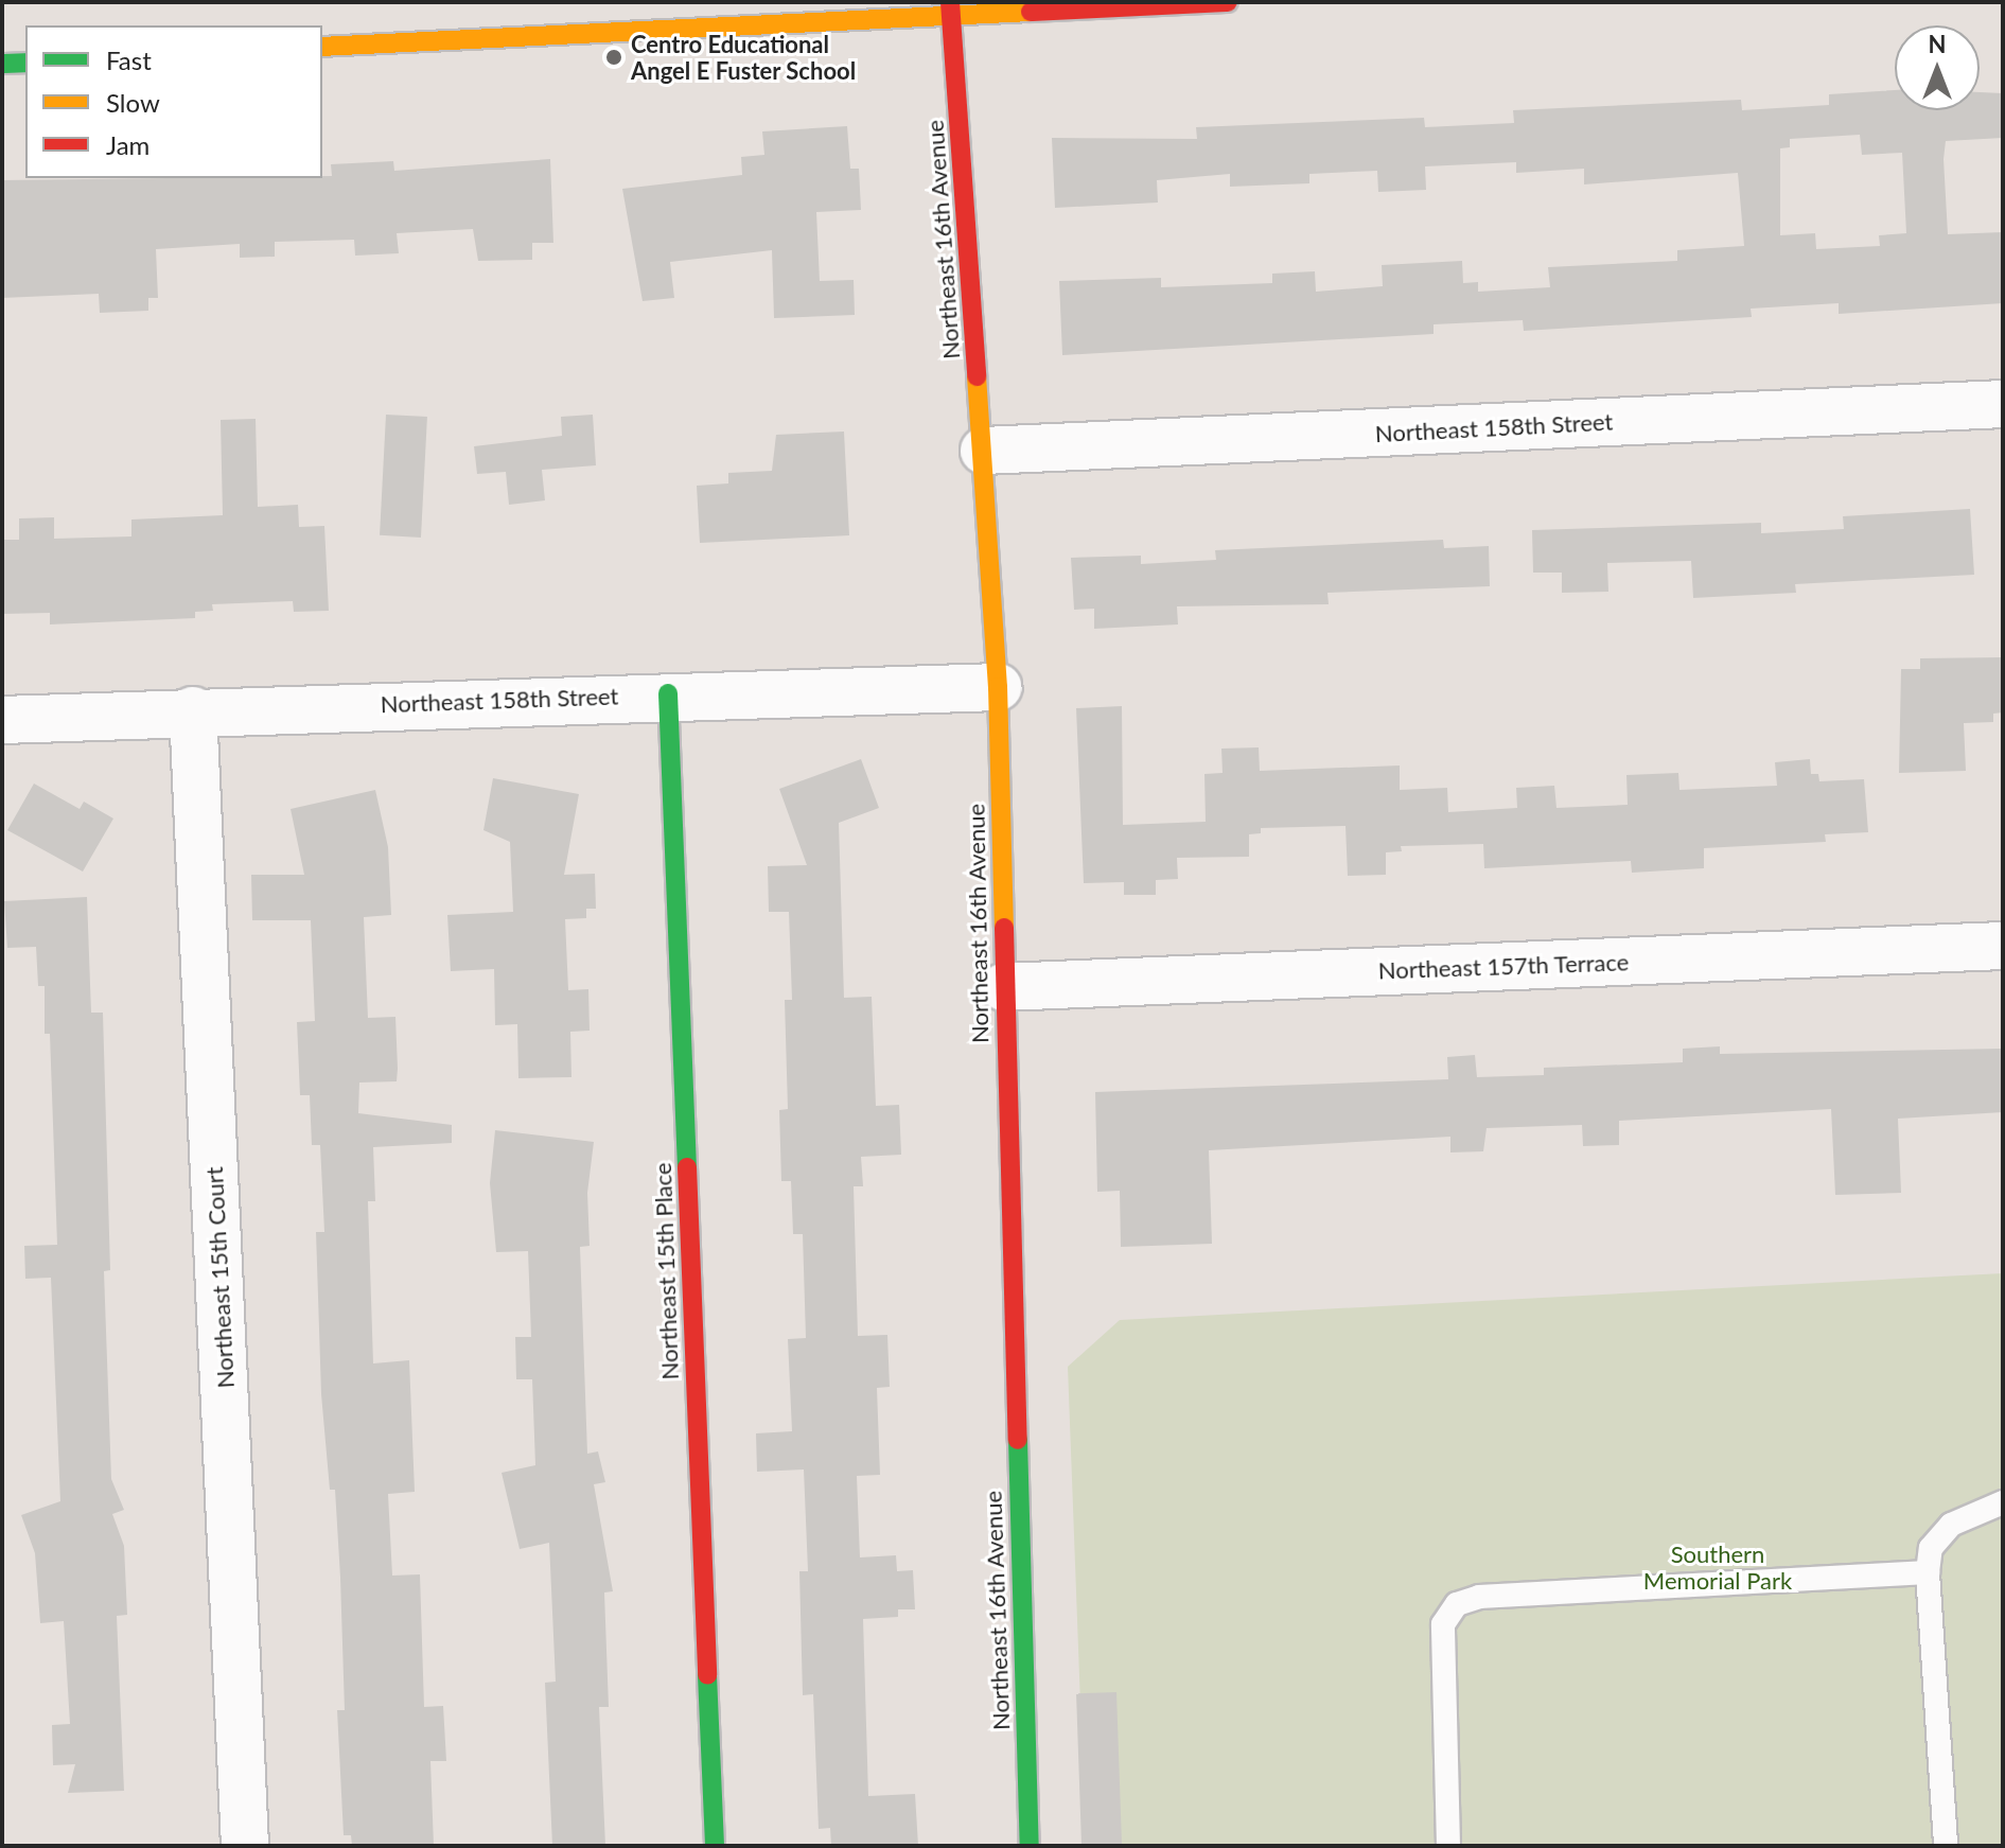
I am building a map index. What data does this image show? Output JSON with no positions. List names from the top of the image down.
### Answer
{
  "streets": {
    "street": [
      "Northeast 16th Avenue",
      "Northeast 158th Street",
      "Northeast 157th Terrace",
      "Northeast 15th Place",
      "Northeast 15th Court"
    ]
  },
  "crossings": [
    ["Northeast 16th Avenue", "Northeast 158th Street"],
    ["Northeast 16th Avenue", "Northeast 157th Terrace"],
    ["Northeast 158th Street", "Northeast 15th Place"],
    ["Northeast 158th Street", "Northeast 15th Court"]
  ],
  "parks": ["Southern Memorial Park"],
  "places": ["Centro Educational Angel E Fuster School"],
  "legend": ["Fast", "Slow", "Jam"],
  "north": "top"
}
